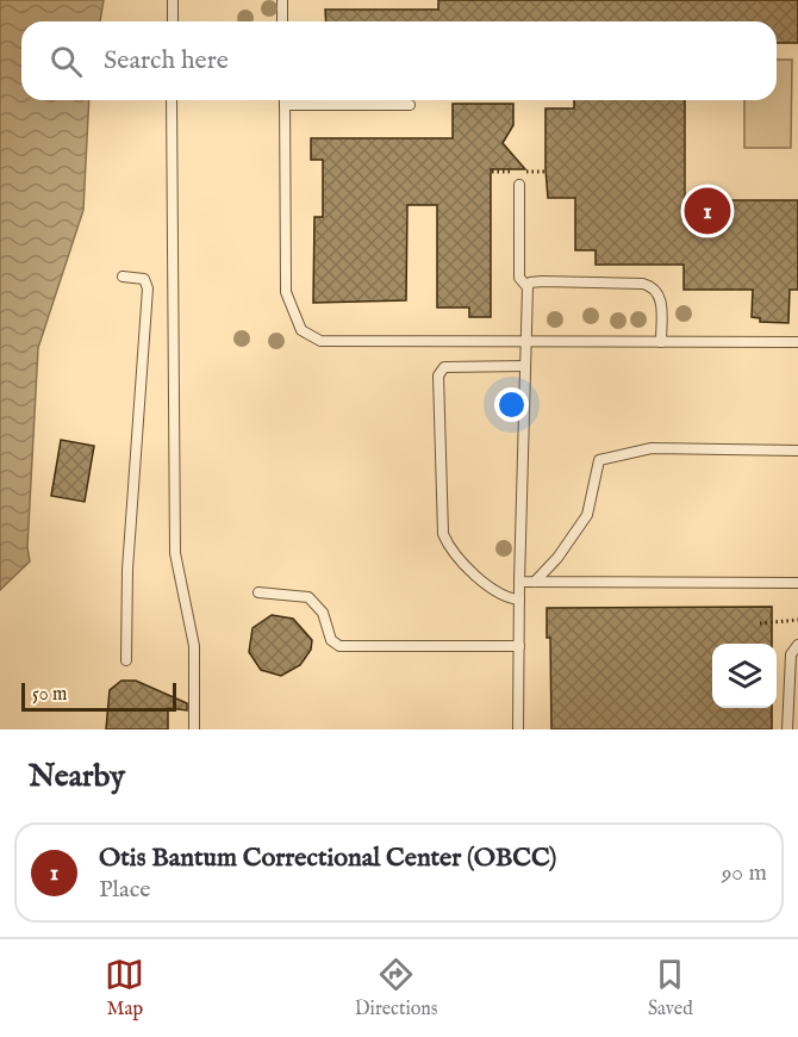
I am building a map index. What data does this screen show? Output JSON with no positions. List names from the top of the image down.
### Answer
{
  "scale_bar": "50 m",
  "page": {
    "search": "Search here",
    "pins": "1",
    "scale": "50 m",
    "heading": "Nearby",
    "list": [
      {
        "mark": "1",
        "name": "Otis Bantum Correctional Center (OBCC)",
        "note": "Place",
        "value": "90 m"
      }
    ],
    "nav": ["Map", "Directions", "Saved"]
  }
}
